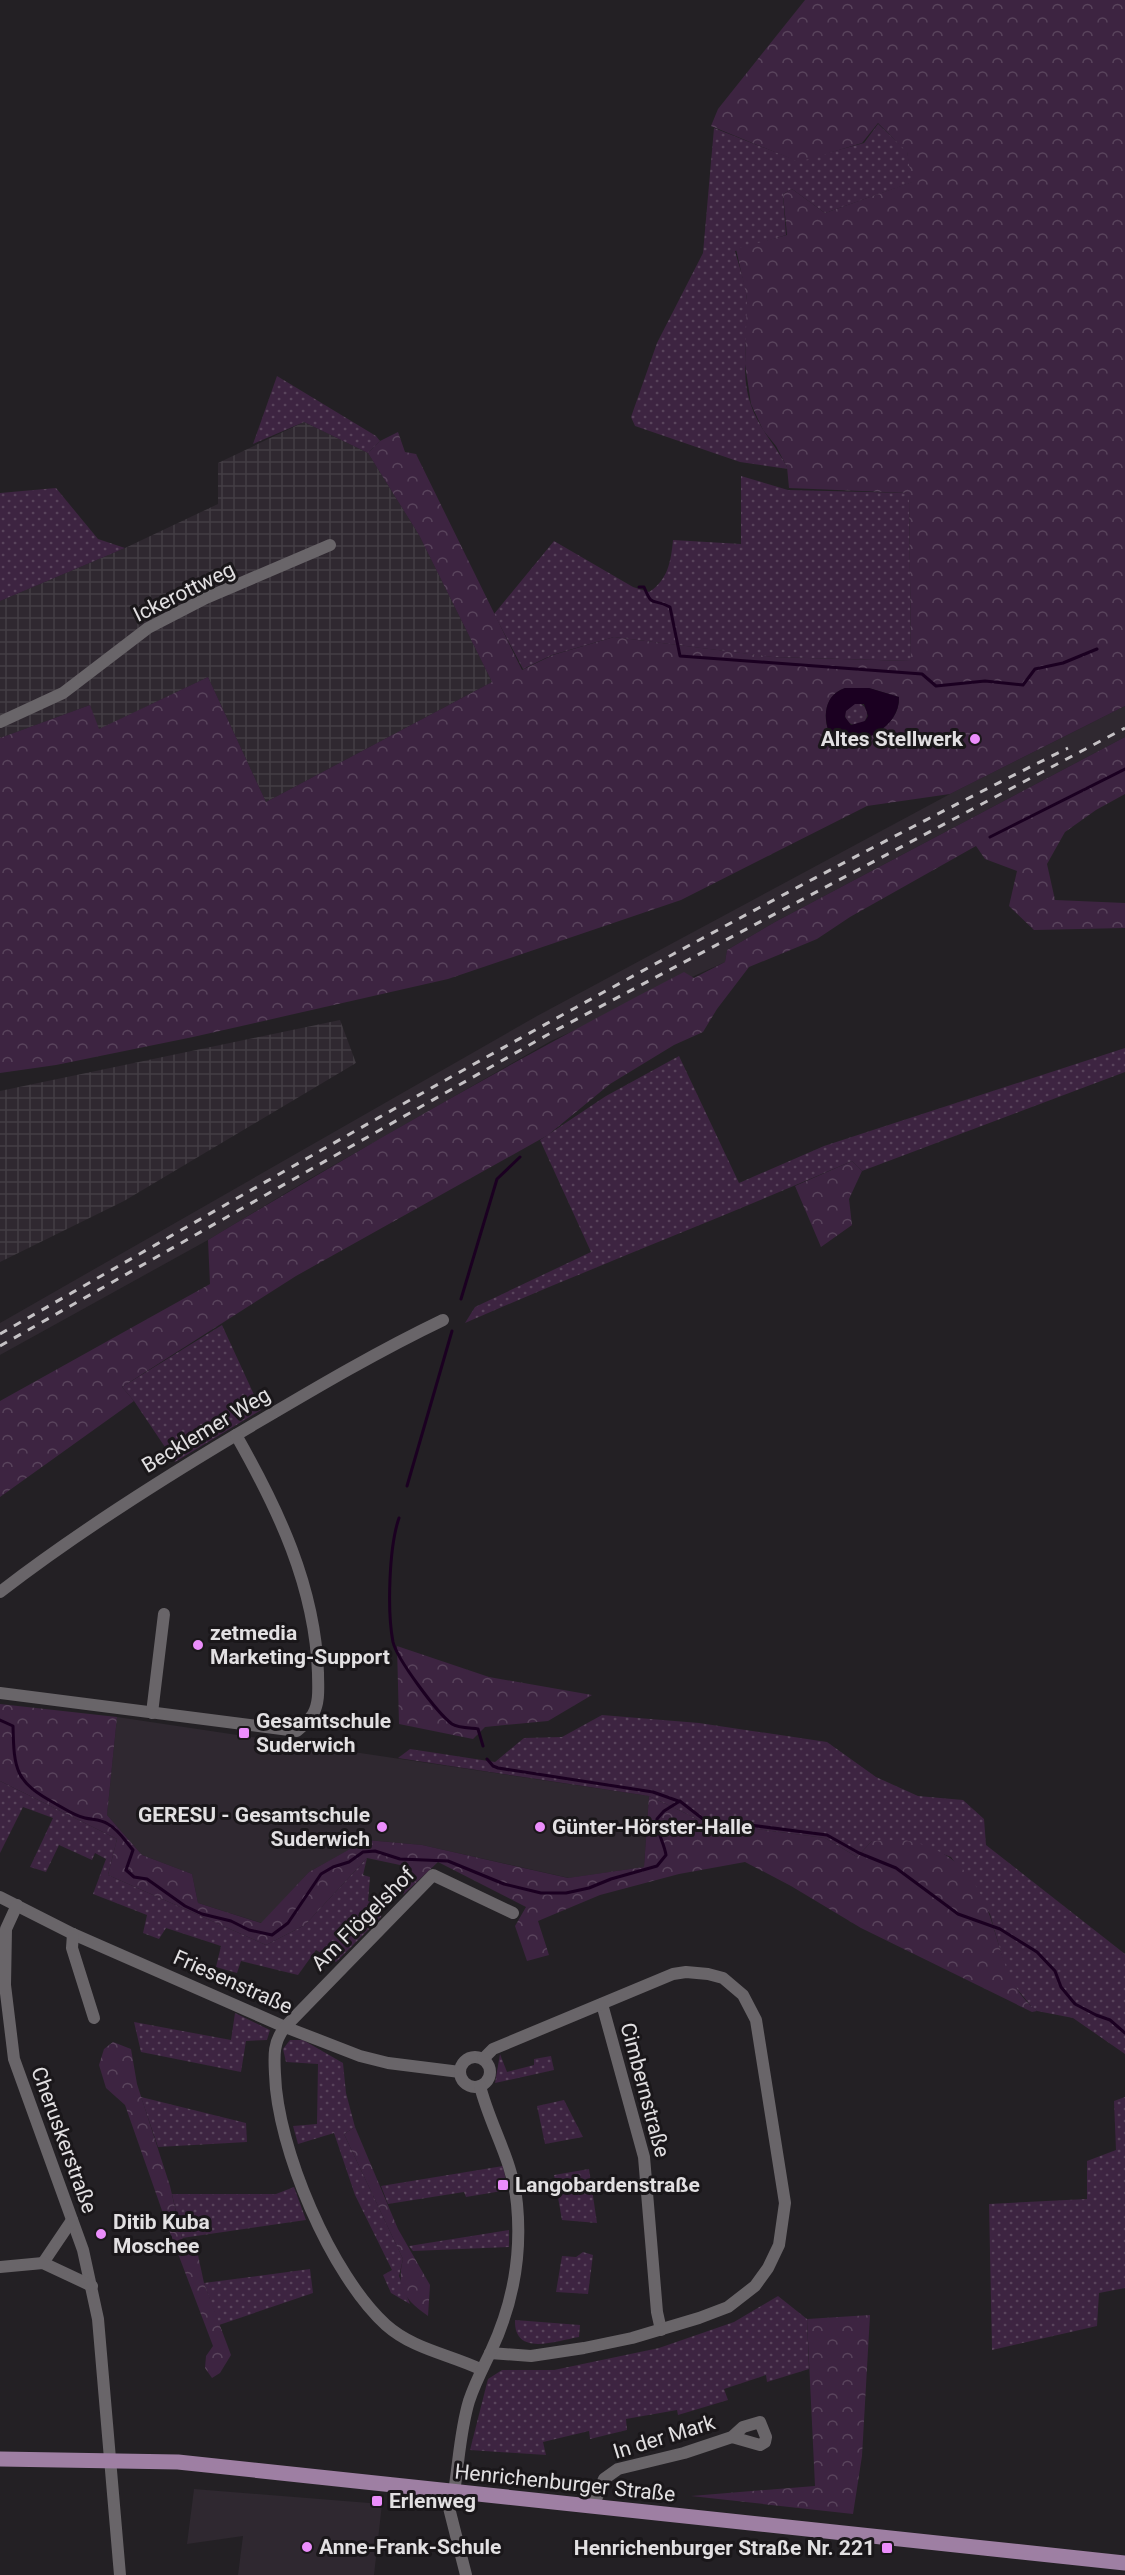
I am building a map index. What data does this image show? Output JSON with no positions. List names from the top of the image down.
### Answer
{
  "streets": {
    "main road": ["Henrichenburger Straße"],
    "street": [
      "Ickerottweg",
      "Becklemer Weg",
      "Am Flögelshof",
      "Friesenstraße",
      "Cimbernstraße",
      "Cheruskerstraße",
      "In der Mark"
    ]
  },
  "crossings": [
    ["Am Flögelshof", "Friesenstraße"],
    ["Friesenstraße", "Cheruskerstraße"],
    ["Cheruskerstraße", "Henrichenburger Straße"],
    ["In der Mark", "Henrichenburger Straße"]
  ],
  "places": {
    "other": [
      "Altes Stellwerk",
      "zetmedia Marketing-Support",
      "GERESU - Gesamtschule Suderwich",
      "Günter-Hörster-Halle",
      "Ditib Kuba Moschee",
      "Anne-Frank-Schule"
    ],
    "transit": [
      "Gesamtschule Suderwich",
      "Langobardenstraße",
      "Erlenweg",
      "Henrichenburger Straße Nr. 221"
    ]
  }
}
